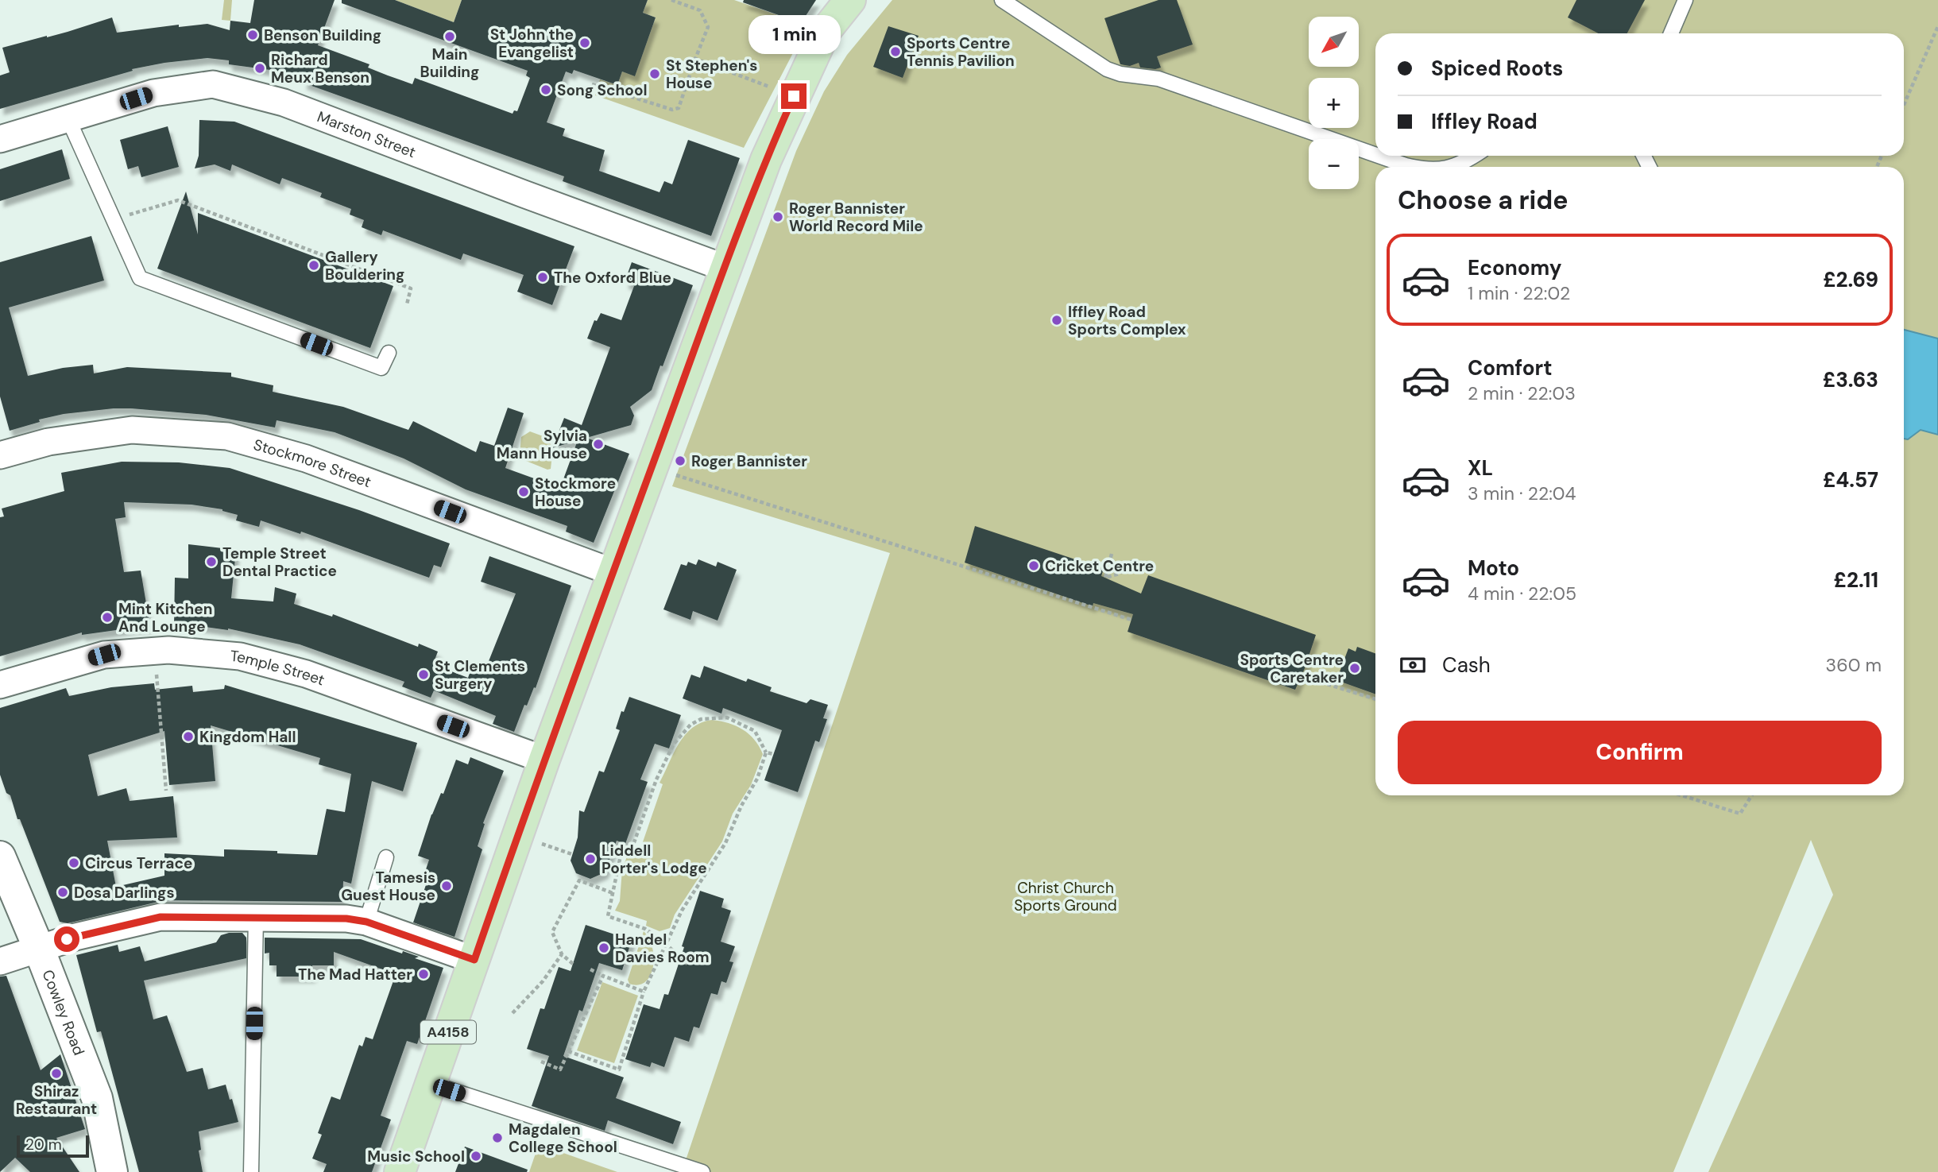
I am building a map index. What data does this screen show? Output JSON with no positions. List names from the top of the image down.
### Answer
{
  "streets": {
    "main road": ["Cowley Road", "A4158"],
    "street": ["Marston Street", "Stockmore Street", "Temple Street"]
  },
  "crossings": [
    ["Marston Street", "A4158"],
    ["Stockmore Street", "A4158"],
    ["Temple Street", "A4158"]
  ],
  "parks": ["Christ Church Sports Ground"],
  "places": [
    "Benson Building",
    "Main Building",
    "St John the Evangelist",
    "Sports Centre Tennis Pavilion",
    "Richard Meux Benson",
    "St Stephen's House",
    "Song School",
    "Roger Bannister World Record Mile",
    "Gallery Bouldering",
    "The Oxford Blue",
    "Iffley Road Sports Complex",
    "Sylvia Mann House",
    "Roger Bannister",
    "Stockmore House",
    "Temple Street Dental Practice",
    "Cricket Centre",
    "Mint Kitchen And Lounge",
    "Sports Centre Caretaker",
    "St Clements Surgery",
    "Kingdom Hall",
    "Liddell Porter's Lodge",
    "Circus Terrace",
    "Tamesis Guest House",
    "Dosa Darlings",
    "Handel Davies Room",
    "The Mad Hatter",
    "Shiraz Restaurant",
    "Magdalen College School",
    "Music School"
  ],
  "scale_bar": "20 m",
  "north": "bottom left",
  "page": {
    "bubble": "1 min",
    "map_buttons": ["+", "−"],
    "banner": ["Spiced Roots", "Iffley Road"],
    "heading": "Choose a ride",
    "list": [
      {
        "name": "Economy",
        "note": "1 min · 22:02",
        "value": "£2.69"
      },
      {
        "name": "Comfort",
        "note": "2 min · 22:03",
        "value": "£3.63"
      },
      {
        "name": "XL",
        "note": "3 min · 22:04",
        "value": "£4.57"
      },
      {
        "name": "Moto",
        "note": "4 min · 22:05",
        "value": "£2.11"
      }
    ],
    "pay": ["Cash", "360 m"],
    "buttons": "Confirm",
    "scale": "20 m"
  }
}
